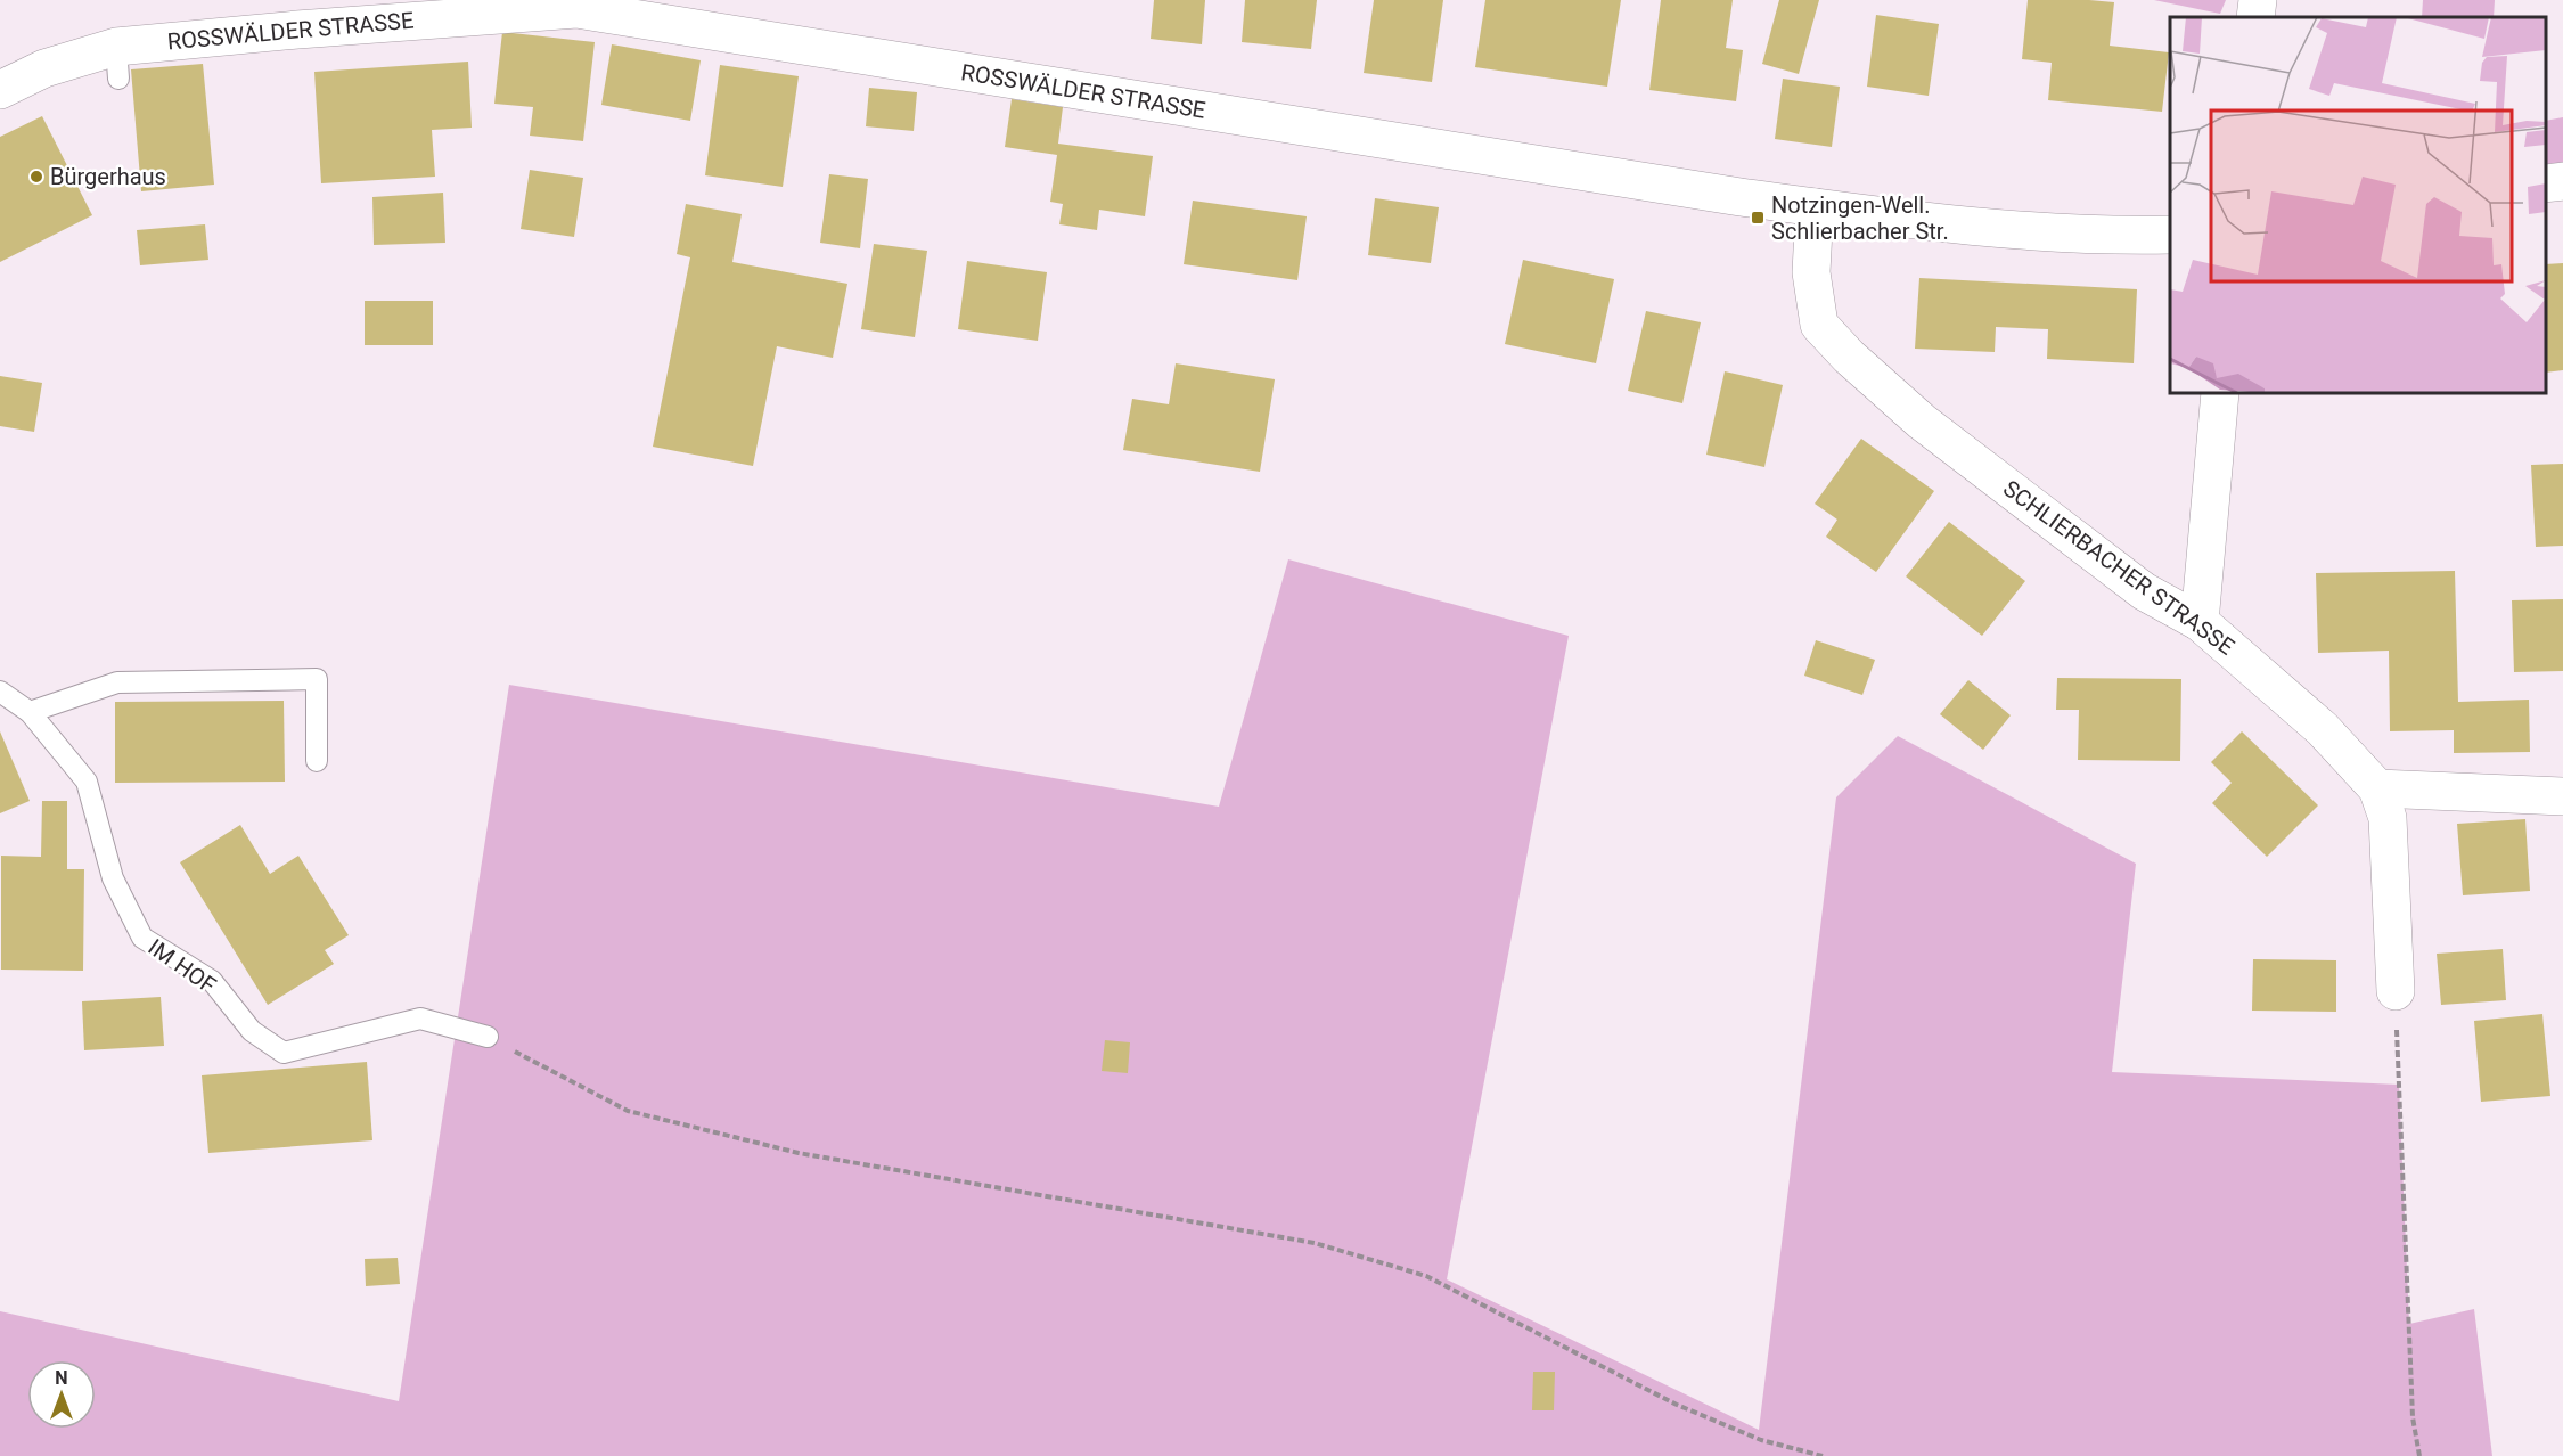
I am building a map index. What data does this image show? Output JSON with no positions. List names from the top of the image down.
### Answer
{
  "streets": {
    "street": ["ROSSWÄLDER STRASSE", "SCHLIERBACHER STRASSE"],
    "lane": ["IM HOF"]
  },
  "crossings": [
    ["ROSSWÄLDER STRASSE", "SCHLIERBACHER STRASSE"]
  ],
  "places": {
    "other": ["Bürgerhaus"],
    "transit": ["Notzingen-Well. Schlierbacher Str."]
  },
  "north": "top"
}
